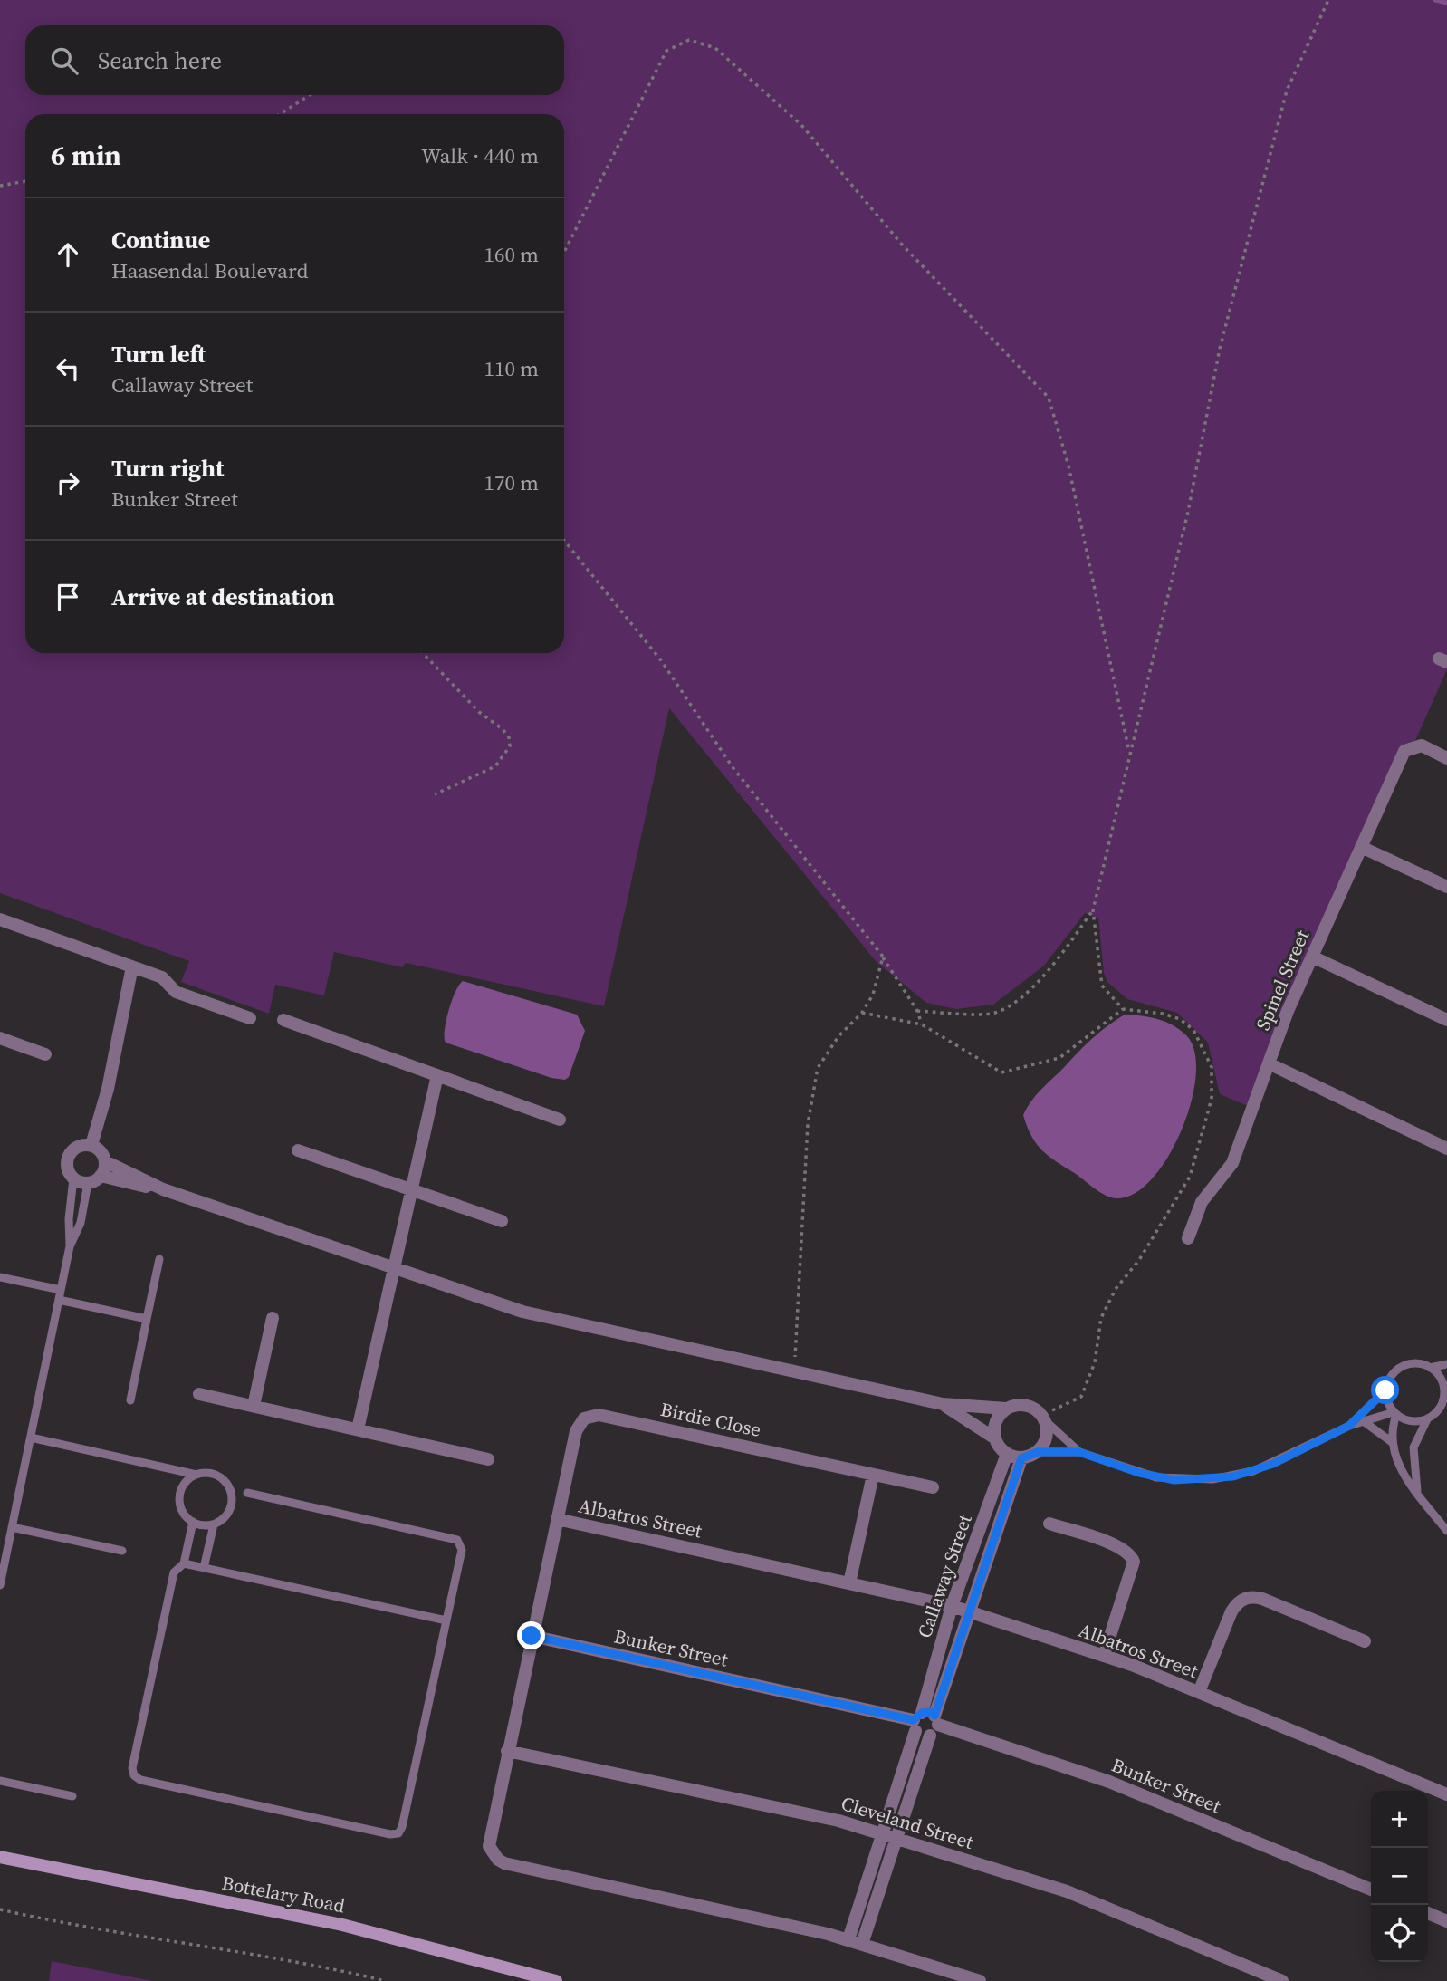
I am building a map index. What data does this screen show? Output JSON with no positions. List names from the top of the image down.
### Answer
{
  "streets": {
    "main road": ["Bottelary Road"],
    "street": [
      "Spinel Street",
      "Birdie Close",
      "Albatros Street",
      "Callaway Street",
      "Bunker Street",
      "Cleveland Street"
    ]
  },
  "crossings": [
    ["Birdie Close", "Albatros Street"],
    ["Albatros Street", "Callaway Street"],
    ["Albatros Street", "Bunker Street"],
    ["Albatros Street", "Cleveland Street"],
    ["Callaway Street", "Bunker Street"],
    ["Callaway Street", "Cleveland Street"]
  ],
  "page": {
    "search": "Search here",
    "heading": ["6 min", "Walk · 440 m"],
    "list": [
      ["Continue", "Haasendal Boulevard", "160 m"],
      ["Turn left", "Callaway Street", "110 m"],
      ["Turn right", "Bunker Street", "170 m"],
      "Arrive at destination"
    ],
    "map_buttons": ["+", "−"]
  }
}
